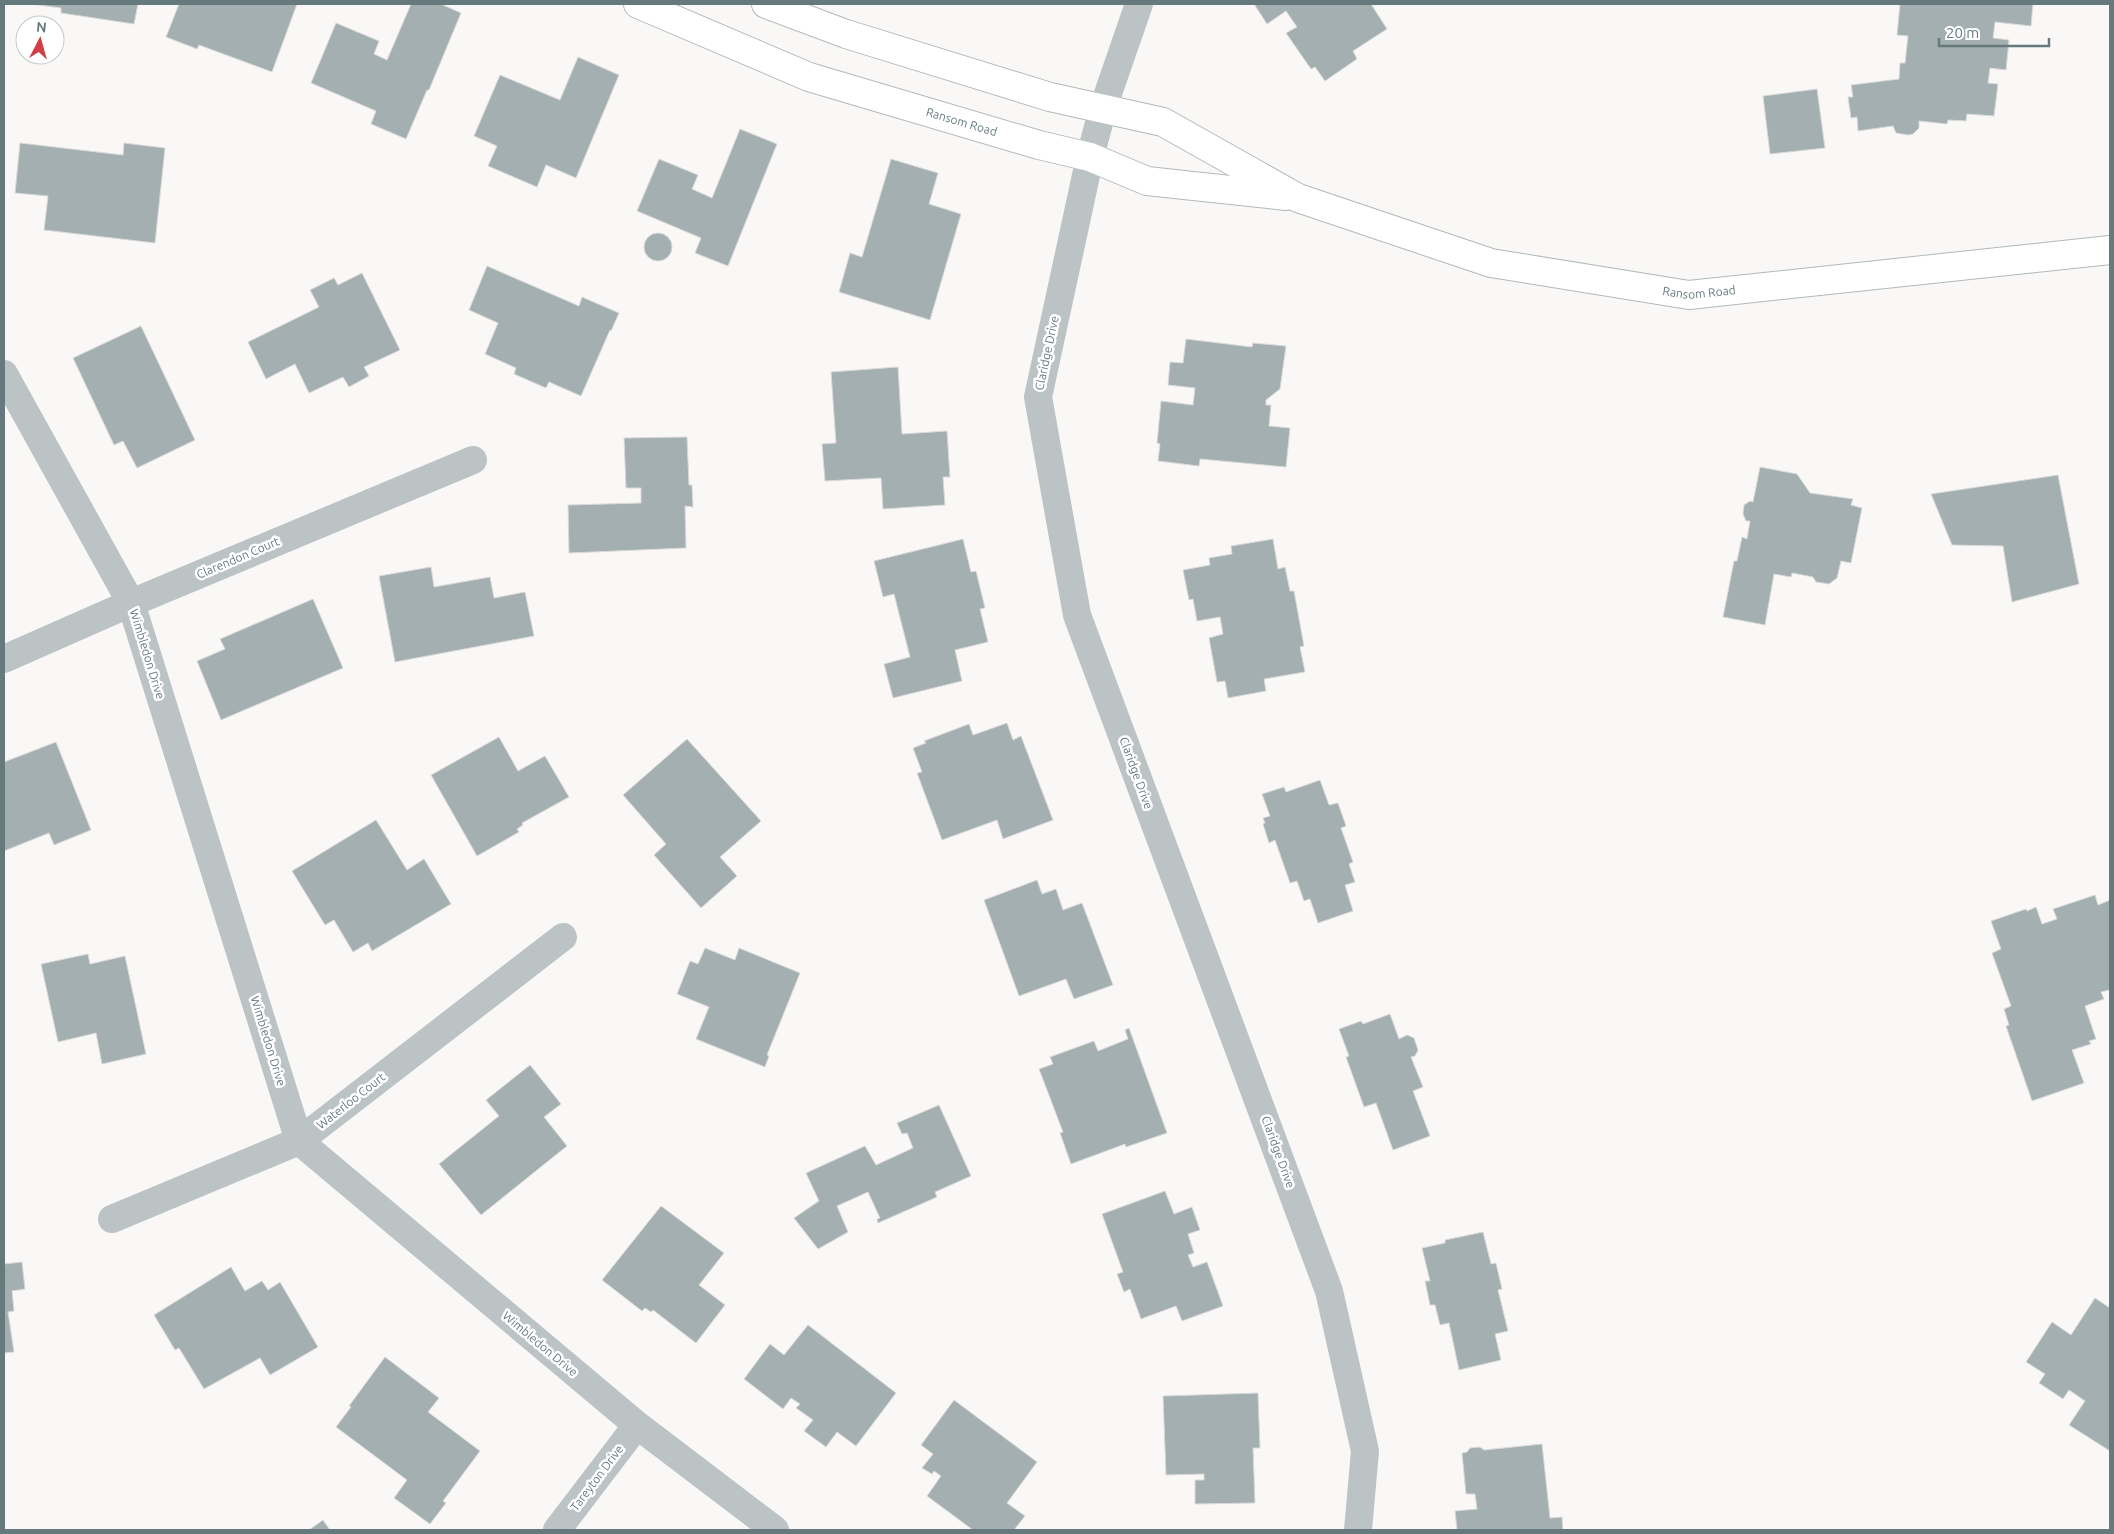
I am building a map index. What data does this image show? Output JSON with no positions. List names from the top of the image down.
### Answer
{
  "streets": {
    "street": [
      "Ransom Road",
      "Claridge Drive",
      "Clarendon Court",
      "Wimbledon Drive",
      "Waterloo Court",
      "Tareyton Drive"
    ]
  },
  "crossings": [
    ["Ransom Road", "Claridge Drive"],
    ["Clarendon Court", "Wimbledon Drive"],
    ["Wimbledon Drive", "Waterloo Court"],
    ["Wimbledon Drive", "Tareyton Drive"]
  ],
  "scale_bar": "20 m",
  "north": "top"
}
